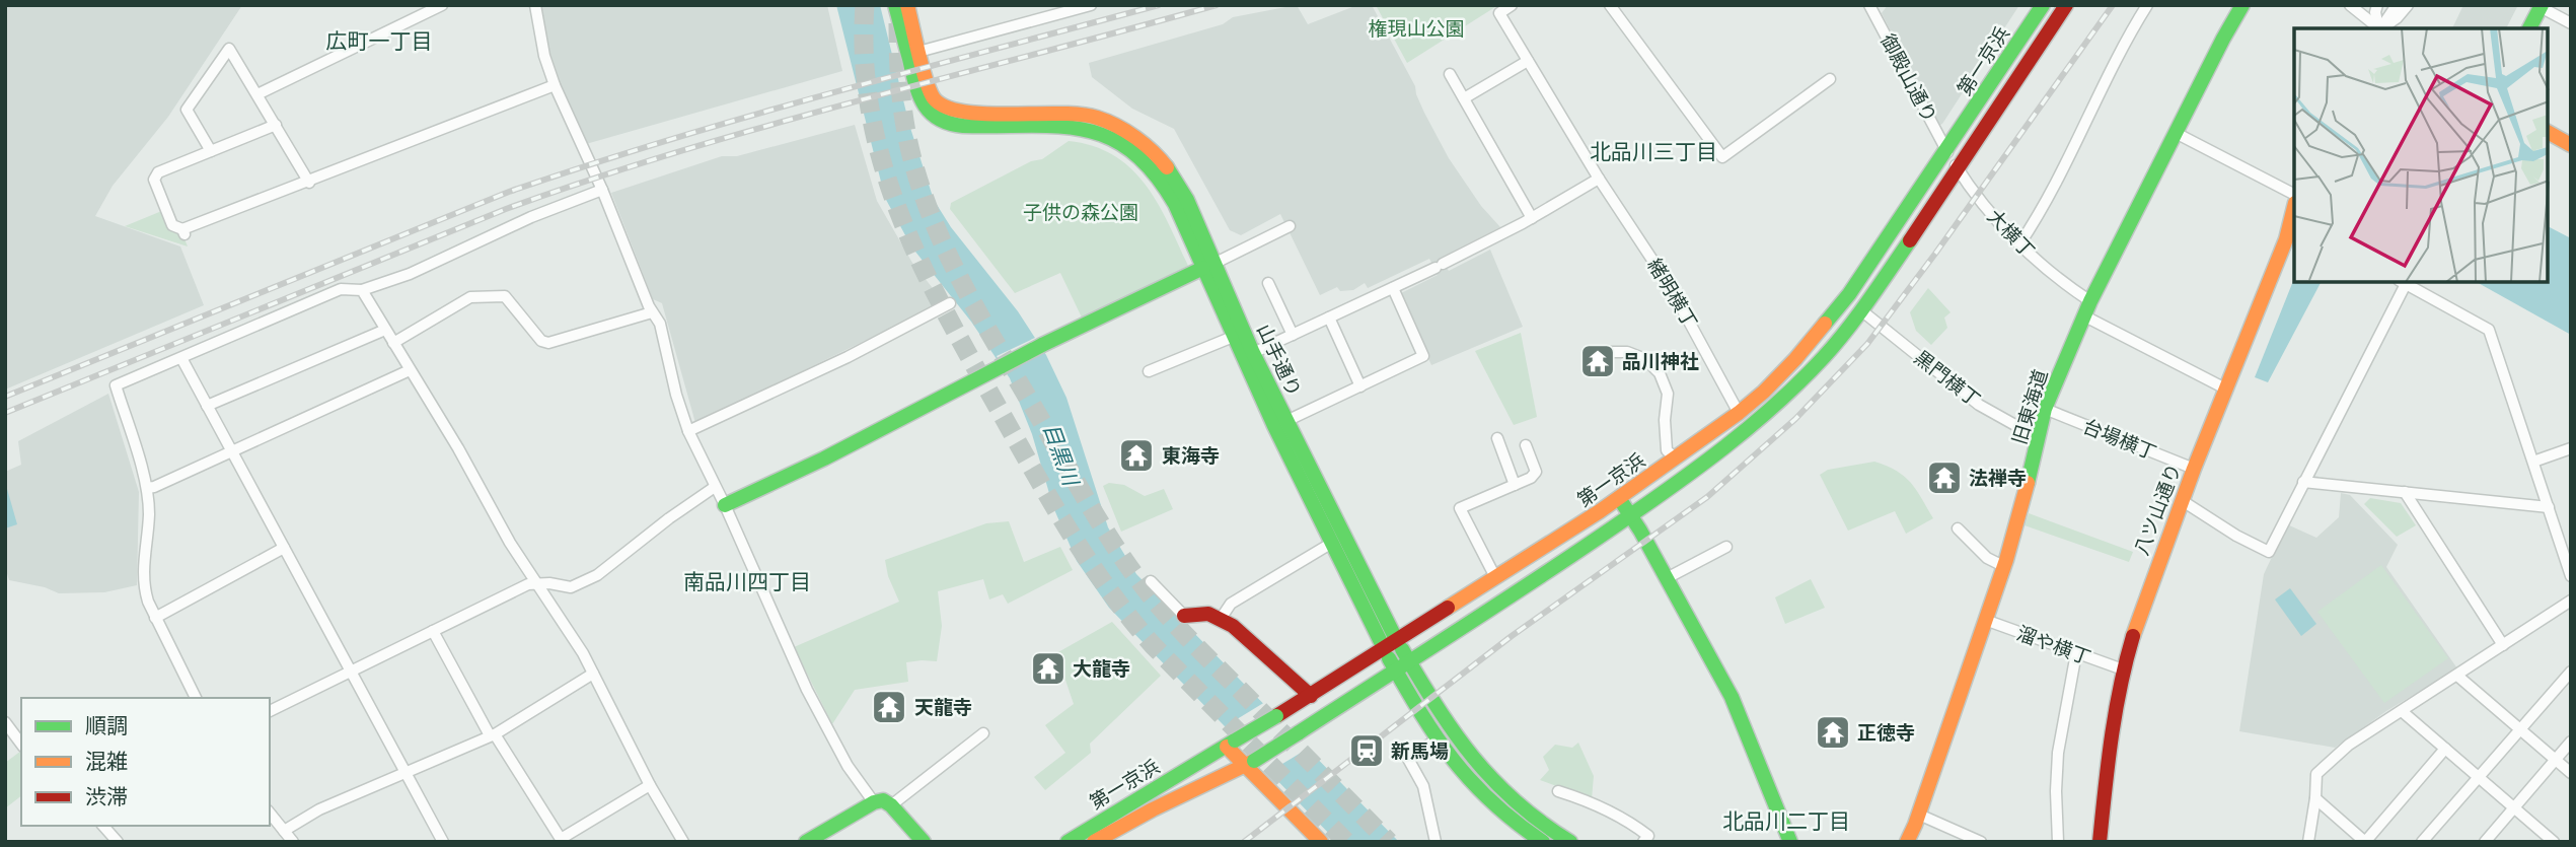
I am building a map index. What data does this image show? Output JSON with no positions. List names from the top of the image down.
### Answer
{
  "streets": {
    "main road": [
      "第一京浜",
      "山手通り",
      "旧東海道",
      "八ツ山通り"
    ],
    "street": [
      "御殿山通り",
      "大横丁",
      "緒明横丁",
      "黒門横丁",
      "台場横丁",
      "溜や横丁"
    ]
  },
  "crossings": [
    ["第一京浜", "御殿山通り"],
    ["第一京浜", "大横丁"],
    ["第一京浜", "緒明横丁"],
    ["第一京浜", "山手通り"],
    ["第一京浜", "黒門横丁"],
    ["御殿山通り", "大横丁"],
    ["大横丁", "旧東海道"],
    ["黒門横丁", "旧東海道"],
    ["旧東海道", "台場横丁"],
    ["旧東海道", "溜や横丁"],
    ["台場横丁", "八ツ山通り"],
    ["八ツ山通り", "溜や横丁"]
  ],
  "districts": [
    "広町一丁目",
    "北品川三丁目",
    "南品川四丁目",
    "北品川二丁目"
  ],
  "water": ["目黒川"],
  "parks": ["権現山公園", "子供の森公園"],
  "places": {
    "temple": [
      "品川神社",
      "東海寺",
      "法禅寺",
      "大龍寺",
      "天龍寺",
      "正徳寺"
    ],
    "station": ["新馬場"]
  },
  "legend": ["順調", "混雑", "渋滞"]
}
